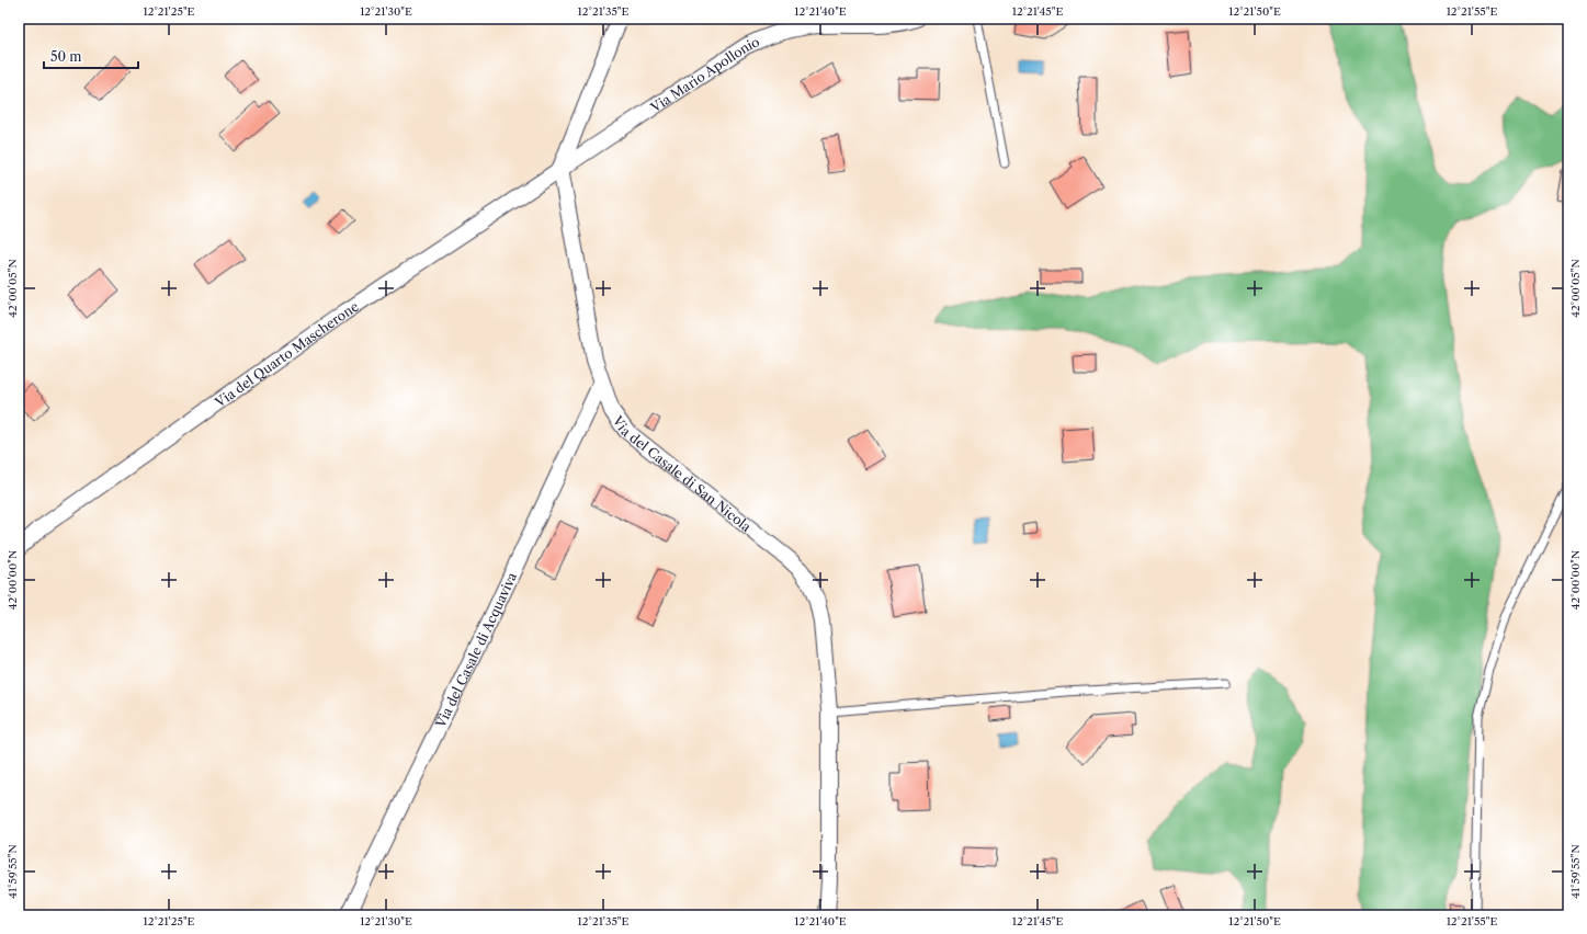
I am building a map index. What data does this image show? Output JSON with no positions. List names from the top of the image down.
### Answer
{
  "streets": {
    "street": [
      "Via Mario Apollonio",
      "Via del Quarto Mascherone",
      "Via del Casale di San Nicola",
      "Via del Casale di Acquaviva"
    ]
  },
  "crossings": [
    ["Via Mario Apollonio", "Via del Quarto Mascherone"],
    ["Via Mario Apollonio", "Via del Casale di San Nicola"],
    ["Via del Quarto Mascherone", "Via del Casale di San Nicola"],
    ["Via del Casale di San Nicola", "Via del Casale di Acquaviva"]
  ],
  "scale_bar": "50 m",
  "coordinates": [
    "12°21'25\"E",
    "12°21'30\"E",
    "12°21'35\"E",
    "12°21'40\"E",
    "12°21'45\"E",
    "12°21'50\"E",
    "12°21'55\"E",
    "42°00'05\"N",
    "42°00'00\"N",
    "41°59'55\"N"
  ]
}
